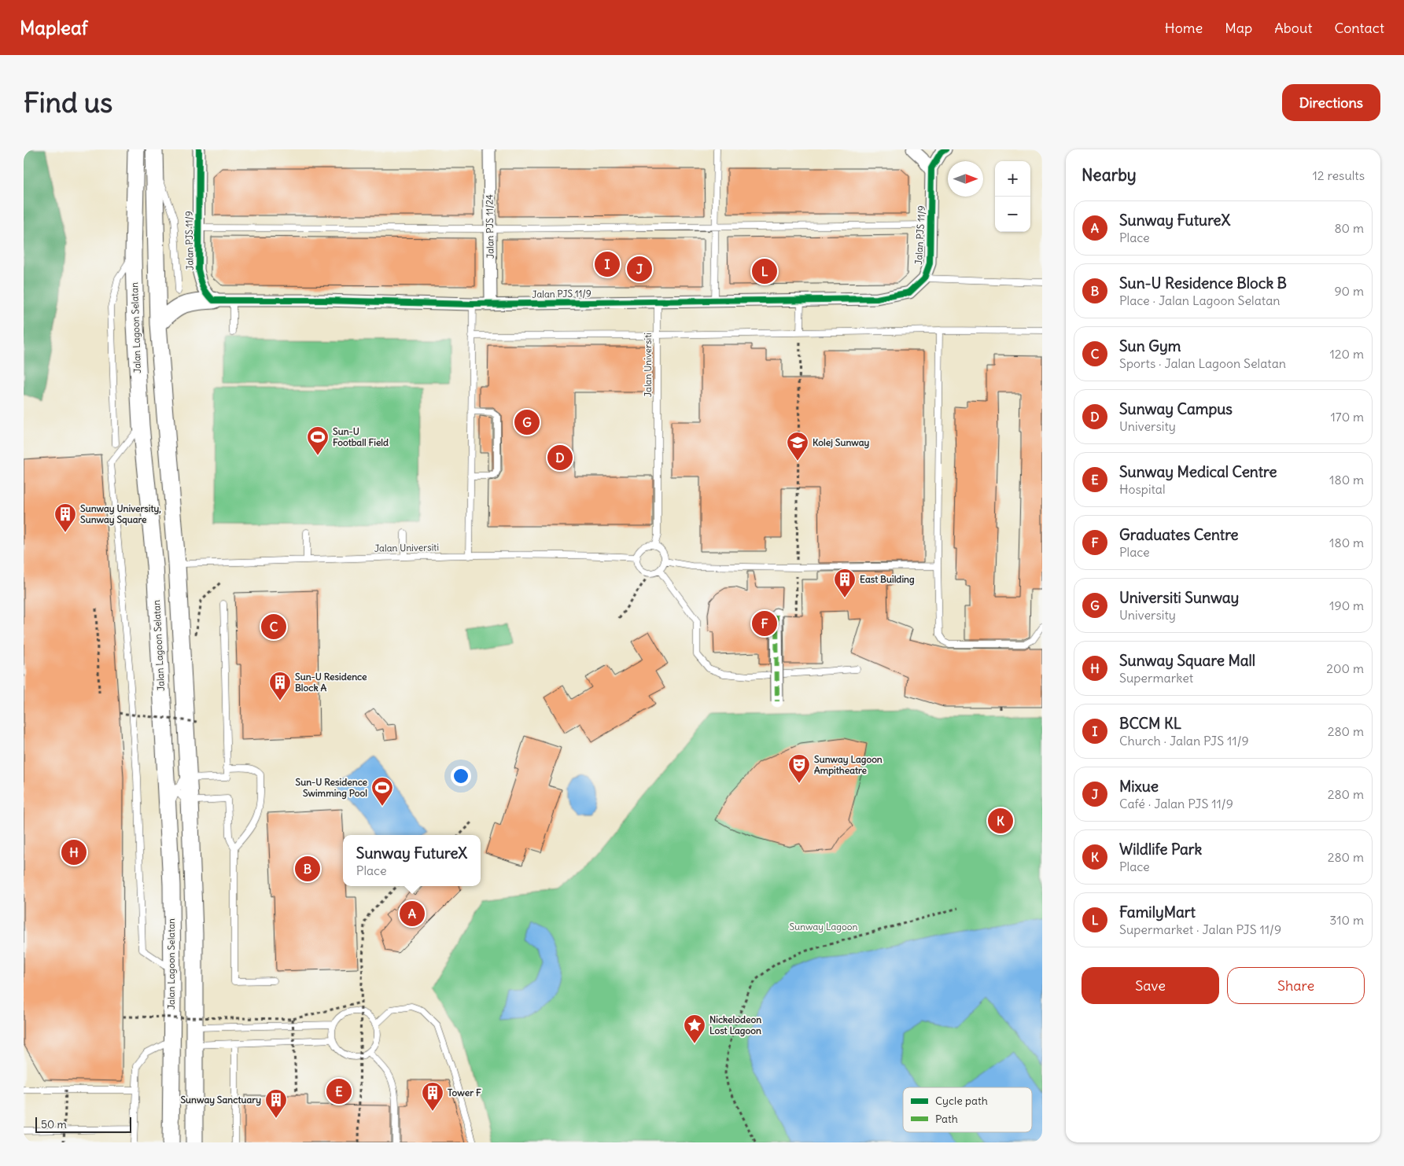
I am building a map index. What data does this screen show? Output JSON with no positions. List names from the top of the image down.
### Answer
{
  "streets": {
    "main road": ["Jalan Lagoon Selatan"],
    "street": ["Jalan PJS 11/24", "Jalan PJS 11/9"],
    "lane": ["Jalan Universiti"]
  },
  "crossings": [
    ["Jalan PJS 11/24", "Jalan PJS 11/9"],
    ["Jalan PJS 11/9", "Jalan Universiti"],
    ["Jalan Lagoon Selatan", "Jalan Universiti"]
  ],
  "parks": ["Sunway Lagoon"],
  "places": {
    "sports": ["Sun-U Football Field", "Sun-U Residence Swimming Pool"],
    "school or university": ["Kolej Sunway"],
    "building": [
      "Sunway University, Sunway Square",
      "East Building",
      "Sun-U Residence Block A",
      "Tower F",
      "Sunway Sanctuary"
    ],
    "theatre": ["Sunway Lagoon Ampitheatre"],
    "place": ["Nickelodeon Lost Lagoon"]
  },
  "legend": ["Cycle path", "Path"],
  "scale_bar": "50 m",
  "north": "right",
  "page": {
    "header": "Mapleaf",
    "nav": [
      "Home",
      "Map",
      "About",
      "Contact"
    ],
    "buttons": [
      "Directions",
      ["Save", "Share"]
    ],
    "title": "Find us",
    "heading": ["Nearby", "12 results"],
    "map_buttons": ["+", "−"],
    "list": [
      {
        "mark": "A",
        "name": "Sunway FutureX",
        "note": "Place",
        "value": "80 m"
      },
      {
        "mark": "B",
        "name": "Sun-U Residence Block B",
        "note": "Place · Jalan Lagoon Selatan",
        "value": "90 m"
      },
      {
        "mark": "C",
        "name": "Sun Gym",
        "note": "Sports · Jalan Lagoon Selatan",
        "value": "120 m"
      },
      {
        "mark": "D",
        "name": "Sunway Campus",
        "note": "University",
        "value": "170 m"
      },
      {
        "mark": "E",
        "name": "Sunway Medical Centre",
        "note": "Hospital",
        "value": "180 m"
      },
      {
        "mark": "F",
        "name": "Graduates Centre",
        "note": "Place",
        "value": "180 m"
      },
      {
        "mark": "G",
        "name": "Universiti Sunway",
        "note": "University",
        "value": "190 m"
      },
      {
        "mark": "H",
        "name": "Sunway Square Mall",
        "note": "Supermarket",
        "value": "200 m"
      },
      {
        "mark": "I",
        "name": "BCCM KL",
        "note": "Church · Jalan PJS 11/9",
        "value": "280 m"
      },
      {
        "mark": "J",
        "name": "Mixue",
        "note": "Café · Jalan PJS 11/9",
        "value": "280 m"
      },
      {
        "mark": "K",
        "name": "Wildlife Park",
        "note": "Place",
        "value": "280 m"
      },
      {
        "mark": "L",
        "name": "FamilyMart",
        "note": "Supermarket · Jalan PJS 11/9",
        "value": "310 m"
      }
    ],
    "pins": [
      "I",
      "J",
      "L",
      "G",
      "D",
      "F",
      "C",
      "K",
      "H",
      "B",
      "A",
      "E"
    ],
    "popup": ["Sunway FutureX", "Place"],
    "scale": "50 m"
  }
}
